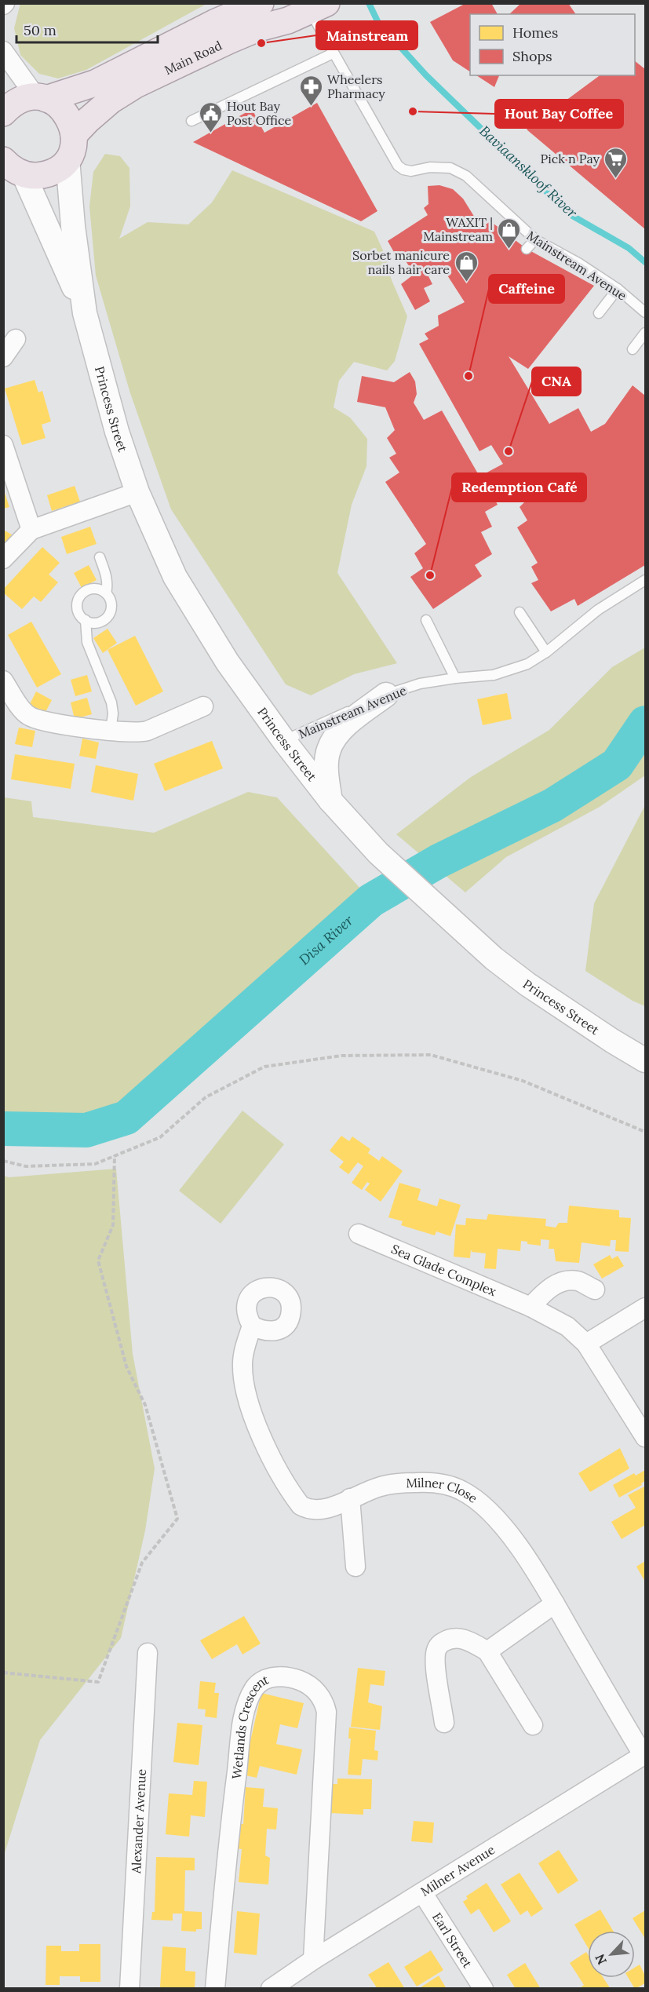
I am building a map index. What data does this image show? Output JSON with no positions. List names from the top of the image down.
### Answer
{
  "streets": {
    "main road": ["Main Road"],
    "street": [
      "Princess Street",
      "Sea Glade Complex",
      "Milner Close",
      "Wetlands Crescent",
      "Alexander Avenue",
      "Milner Avenue",
      "Earl Street"
    ],
    "lane": ["Mainstream Avenue"]
  },
  "crossings": [
    ["Main Road", "Mainstream Avenue"],
    ["Main Road", "Princess Street"],
    ["Mainstream Avenue", "Princess Street"],
    ["Milner Close", "Milner Avenue"],
    ["Wetlands Crescent", "Milner Avenue"],
    ["Milner Avenue", "Earl Street"]
  ],
  "water": ["Baviaanskloof River", "Disa River"],
  "places": {
    "other": [
      "Mainstream",
      "Hout Bay Coffee",
      "Caffeine",
      "CNA",
      "Redemption Café"
    ],
    "pharmacy": ["Wheelers Pharmacy"],
    "public building": ["Hout Bay Post Office"],
    "supermarket": ["Pick n Pay"],
    "shop": ["WAXIT | Mainstream", "Sorbet manicure nails hair care"]
  },
  "legend": ["Homes", "Shops"],
  "scale_bar": "50 m",
  "north": "bottom left"
}
